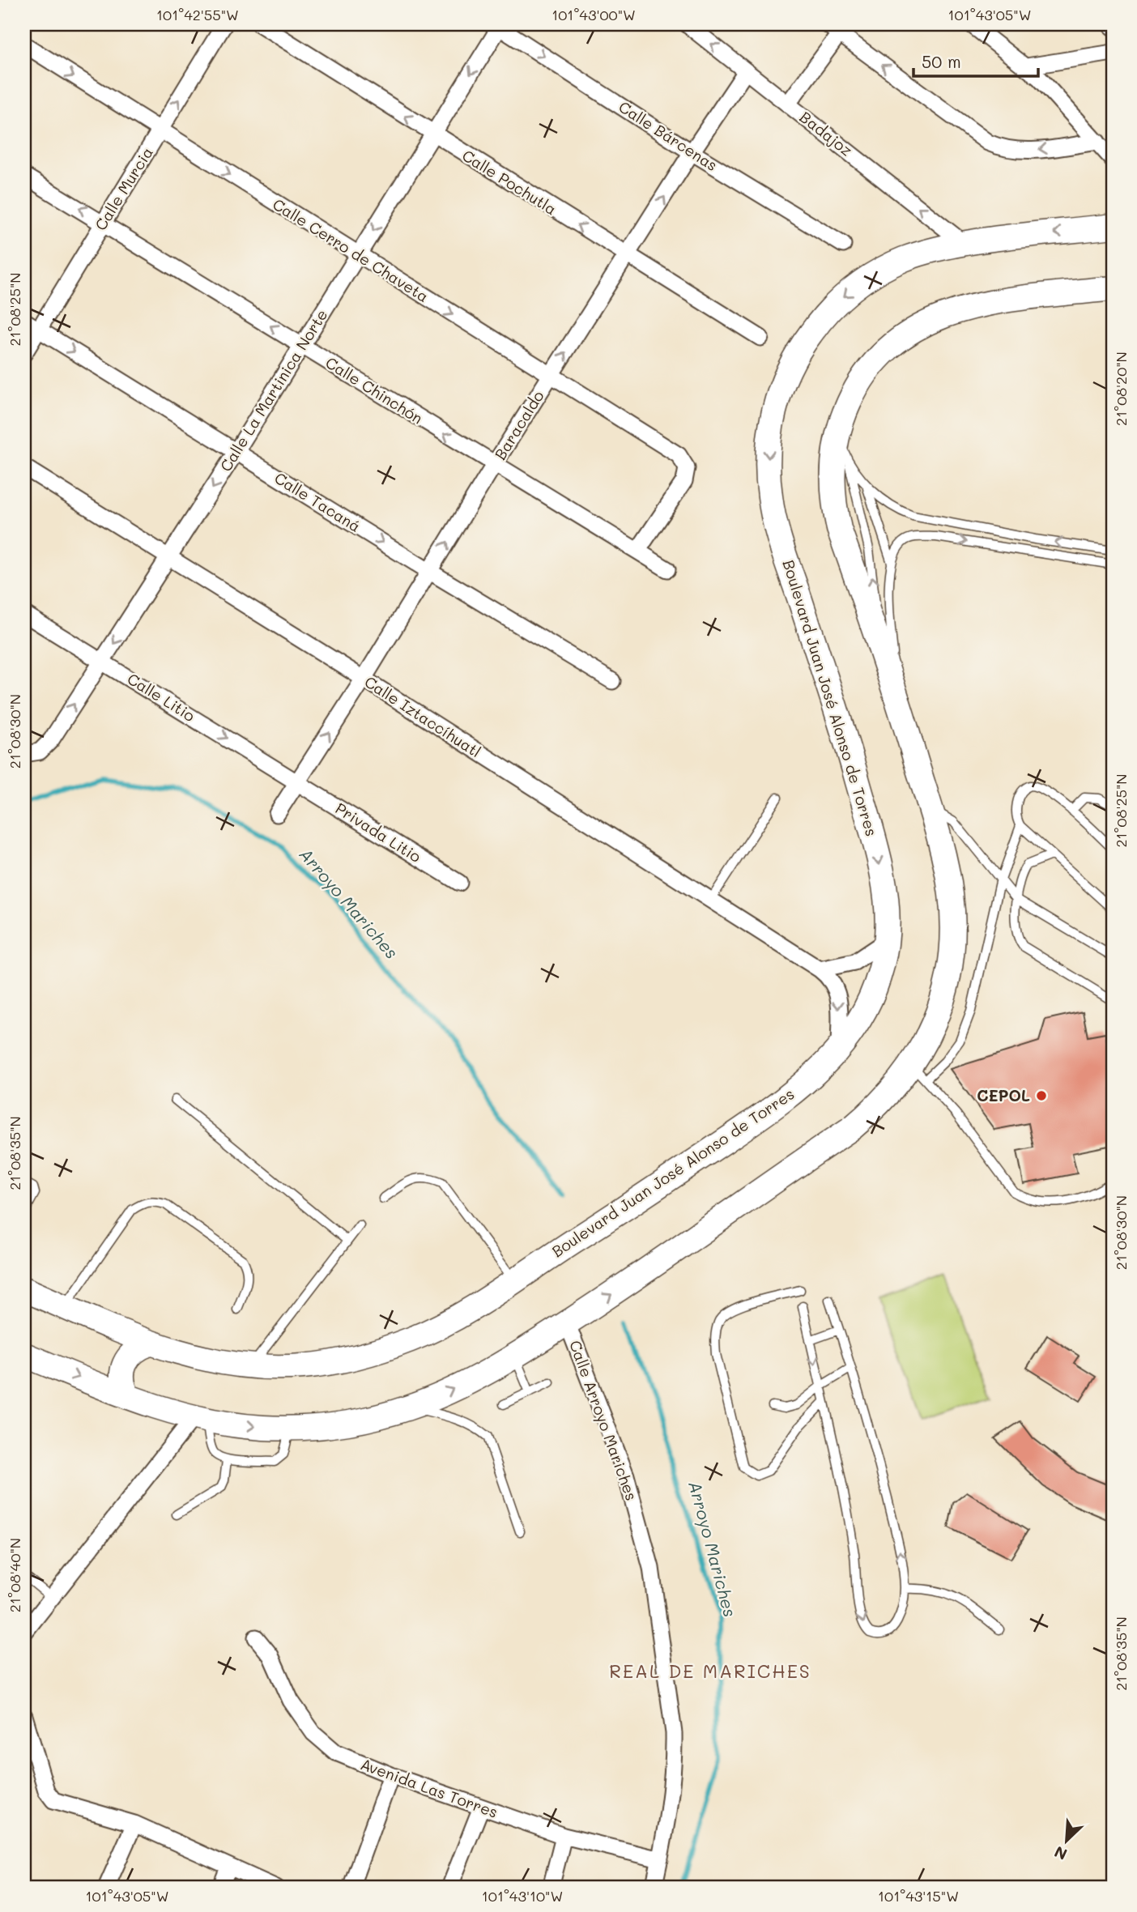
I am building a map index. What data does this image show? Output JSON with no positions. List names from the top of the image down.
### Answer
{
  "streets": {
    "main road": ["Boulevard Juan José Alonso de Torres"],
    "street": [
      "Badajoz",
      "Calle Bárcenas",
      "Calle Pochutla",
      "Calle Murcia",
      "Calle Cerro de Chaveta",
      "Calle La Martinica Norte",
      "Calle Chinchón",
      "Baracaldo",
      "Calle Tacaná",
      "Calle Litio",
      "Calle Iztaccíhuatl",
      "Privada Litio",
      "Calle Arroyo Mariches",
      "Avenida Las Torres"
    ]
  },
  "crossings": [
    ["Badajoz", "Baracaldo"],
    ["Badajoz", "Boulevard Juan José Alonso de Torres"],
    ["Calle Bárcenas", "Calle La Martinica Norte"],
    ["Calle Bárcenas", "Baracaldo"],
    ["Calle Pochutla", "Calle La Martinica Norte"],
    ["Calle Pochutla", "Baracaldo"],
    ["Calle Murcia", "Calle Cerro de Chaveta"],
    ["Calle Murcia", "Calle Chinchón"],
    ["Calle Murcia", "Calle Tacaná"],
    ["Calle Cerro de Chaveta", "Calle La Martinica Norte"],
    ["Calle Cerro de Chaveta", "Calle Chinchón"],
    ["Calle Cerro de Chaveta", "Baracaldo"],
    ["Calle La Martinica Norte", "Calle Chinchón"],
    ["Calle La Martinica Norte", "Calle Tacaná"],
    ["Calle La Martinica Norte", "Calle Litio"],
    ["Calle La Martinica Norte", "Calle Iztaccíhuatl"],
    ["Calle Chinchón", "Baracaldo"],
    ["Baracaldo", "Calle Tacaná"],
    ["Baracaldo", "Calle Litio"],
    ["Baracaldo", "Calle Iztaccíhuatl"],
    ["Baracaldo", "Privada Litio"],
    ["Calle Litio", "Privada Litio"],
    ["Boulevard Juan José Alonso de Torres", "Calle Iztaccíhuatl"],
    ["Calle Arroyo Mariches", "Avenida Las Torres"]
  ],
  "one_way": [
    "Calle Bárcenas",
    "Calle Pochutla",
    "Calle Cerro de Chaveta",
    "Calle Chinchón",
    "Baracaldo",
    "Calle Tacaná",
    "Calle Litio"
  ],
  "districts": ["REAL DE MARICHES"],
  "water": ["Arroyo Mariches"],
  "places": ["CEPOL"],
  "scale_bar": "50 m",
  "north": "bottom left",
  "coordinates": [
    "101°42'55\"W",
    "101°43'00\"W",
    "101°43'05\"W",
    "21°08'25\"N",
    "21°08'20\"N",
    "21°08'30\"N",
    "21°08'35\"N",
    "21°08'40\"N",
    "101°43'10\"W",
    "101°43'15\"W"
  ]
}
